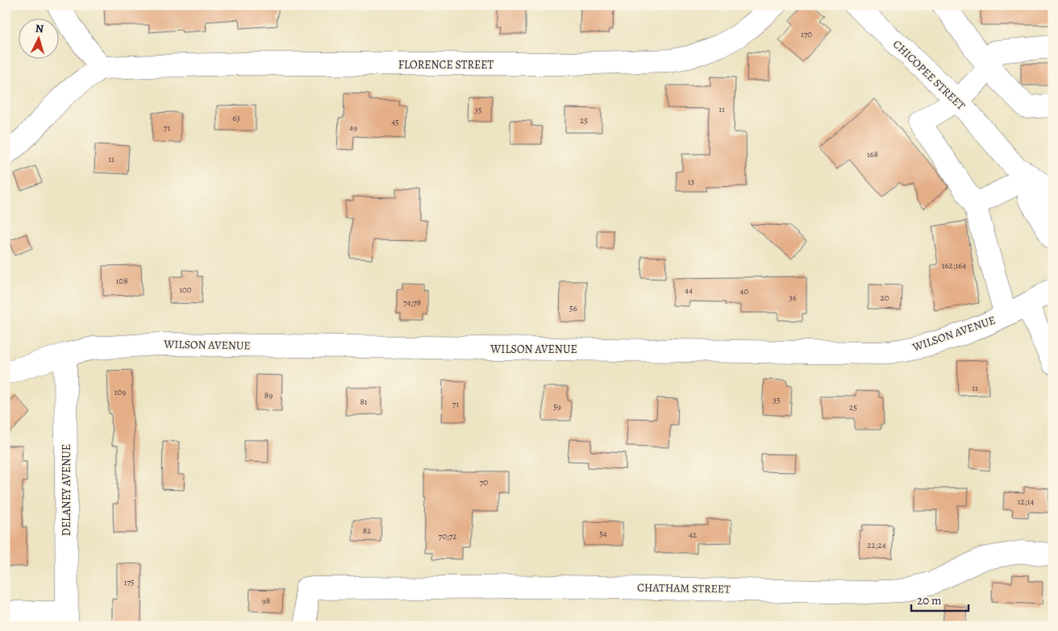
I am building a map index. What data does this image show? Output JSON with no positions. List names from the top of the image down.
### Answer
{
  "streets": {
    "street": [
      "FLORENCE STREET",
      "CHICOPEE STREET",
      "WILSON AVENUE",
      "DELANEY AVENUE",
      "CHATHAM STREET"
    ]
  },
  "crossings": [
    ["WILSON AVENUE", "DELANEY AVENUE"]
  ],
  "house_numbers": [
    "170",
    "11",
    "35",
    "63",
    "25",
    "45",
    "71",
    "49",
    "168",
    "11",
    "13",
    "162;164",
    "108",
    "100",
    "44",
    "40",
    "36",
    "20",
    "74;78",
    "56",
    "11",
    "109",
    "89",
    "35",
    "81",
    "71",
    "59",
    "25",
    "70",
    "12;14",
    "82",
    "54",
    "42",
    "70;72",
    "22;24",
    "175",
    "98"
  ],
  "scale_bar": "20 m",
  "north": "top"
}
